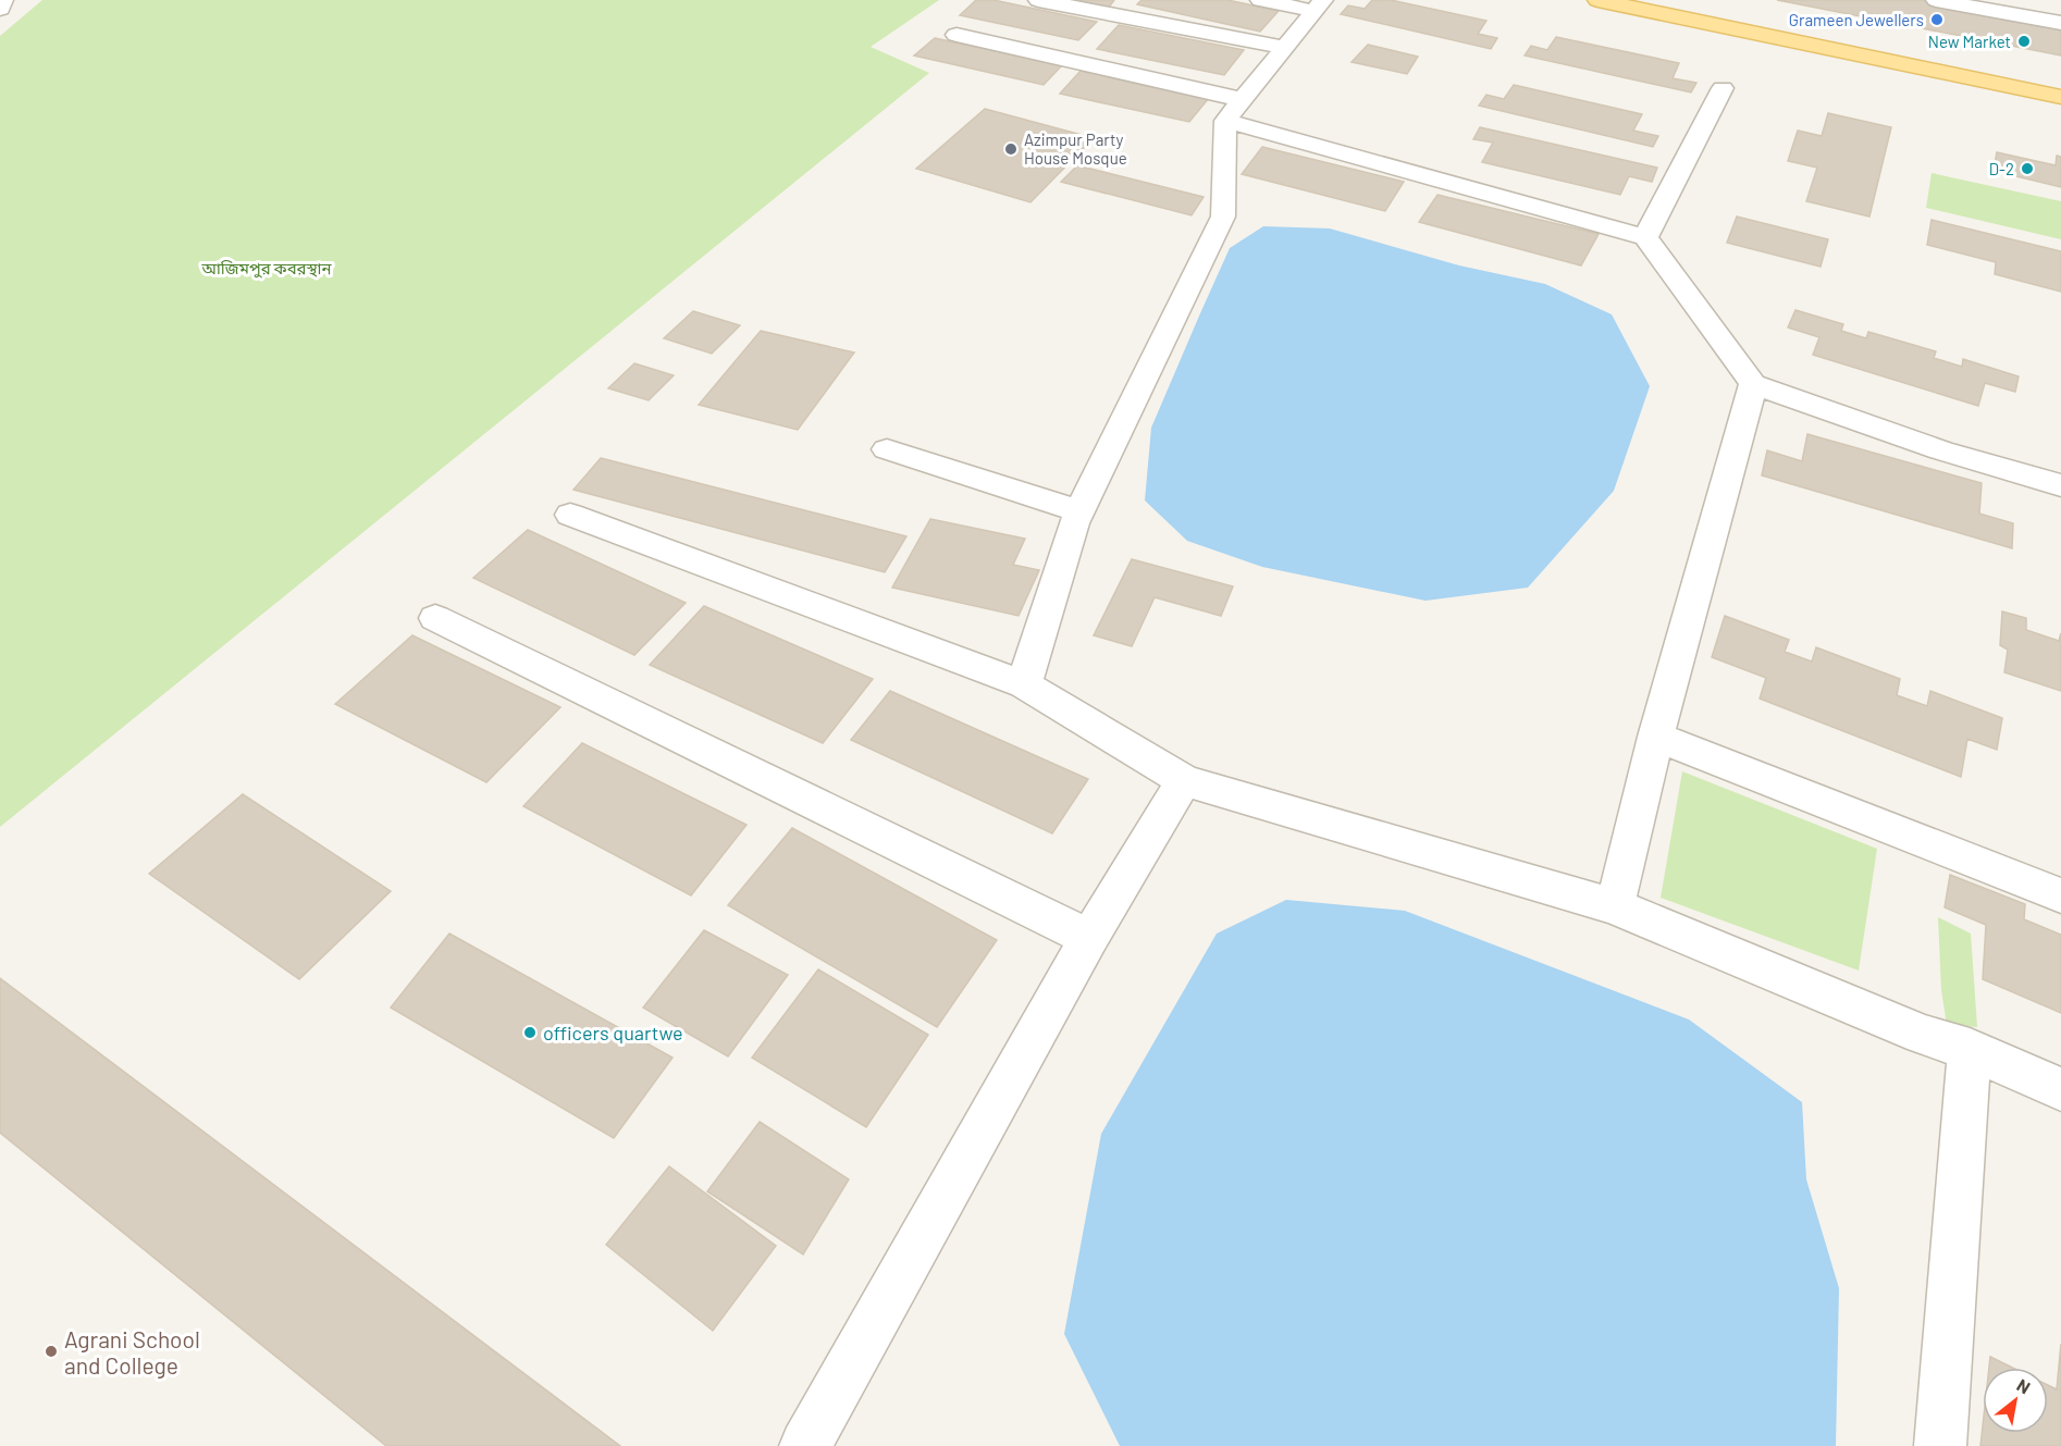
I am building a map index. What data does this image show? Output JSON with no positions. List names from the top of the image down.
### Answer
{
  "parks": ["আজিমপুর কবরস্থান"],
  "places": [
    "Grameen Jewellers",
    "New Market",
    "Azimpur Party House Mosque",
    "D-2",
    "officers quartwe",
    "Agrani School and College"
  ],
  "north": "top right"
}
